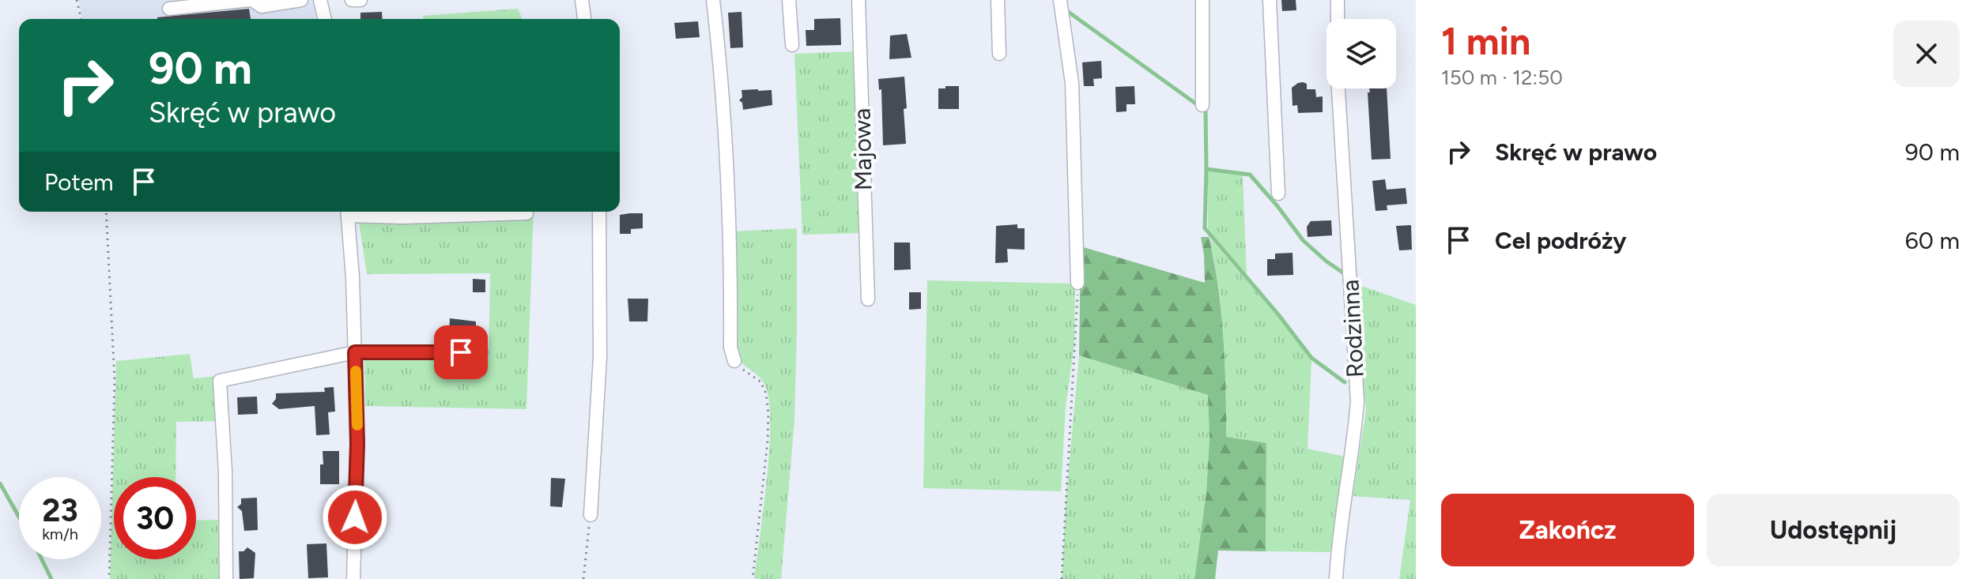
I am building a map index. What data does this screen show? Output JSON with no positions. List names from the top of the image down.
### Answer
{
  "streets": {
    "street": ["Majowa", "Rodzinna"]
  },
  "page": {
    "heading": ["1 min", "150 m · 12:50"],
    "turn": ["90 m", "Skręć w prawo"],
    "list": [
      {
        "name": "Skręć w prawo",
        "value": "90 m"
      },
      {
        "name": "Cel podróży",
        "value": "60 m"
      }
    ],
    "then": "Potem",
    "speed": "23 km/h",
    "limit": "30",
    "buttons": ["Zakończ", "Udostępnij"]
  }
}
